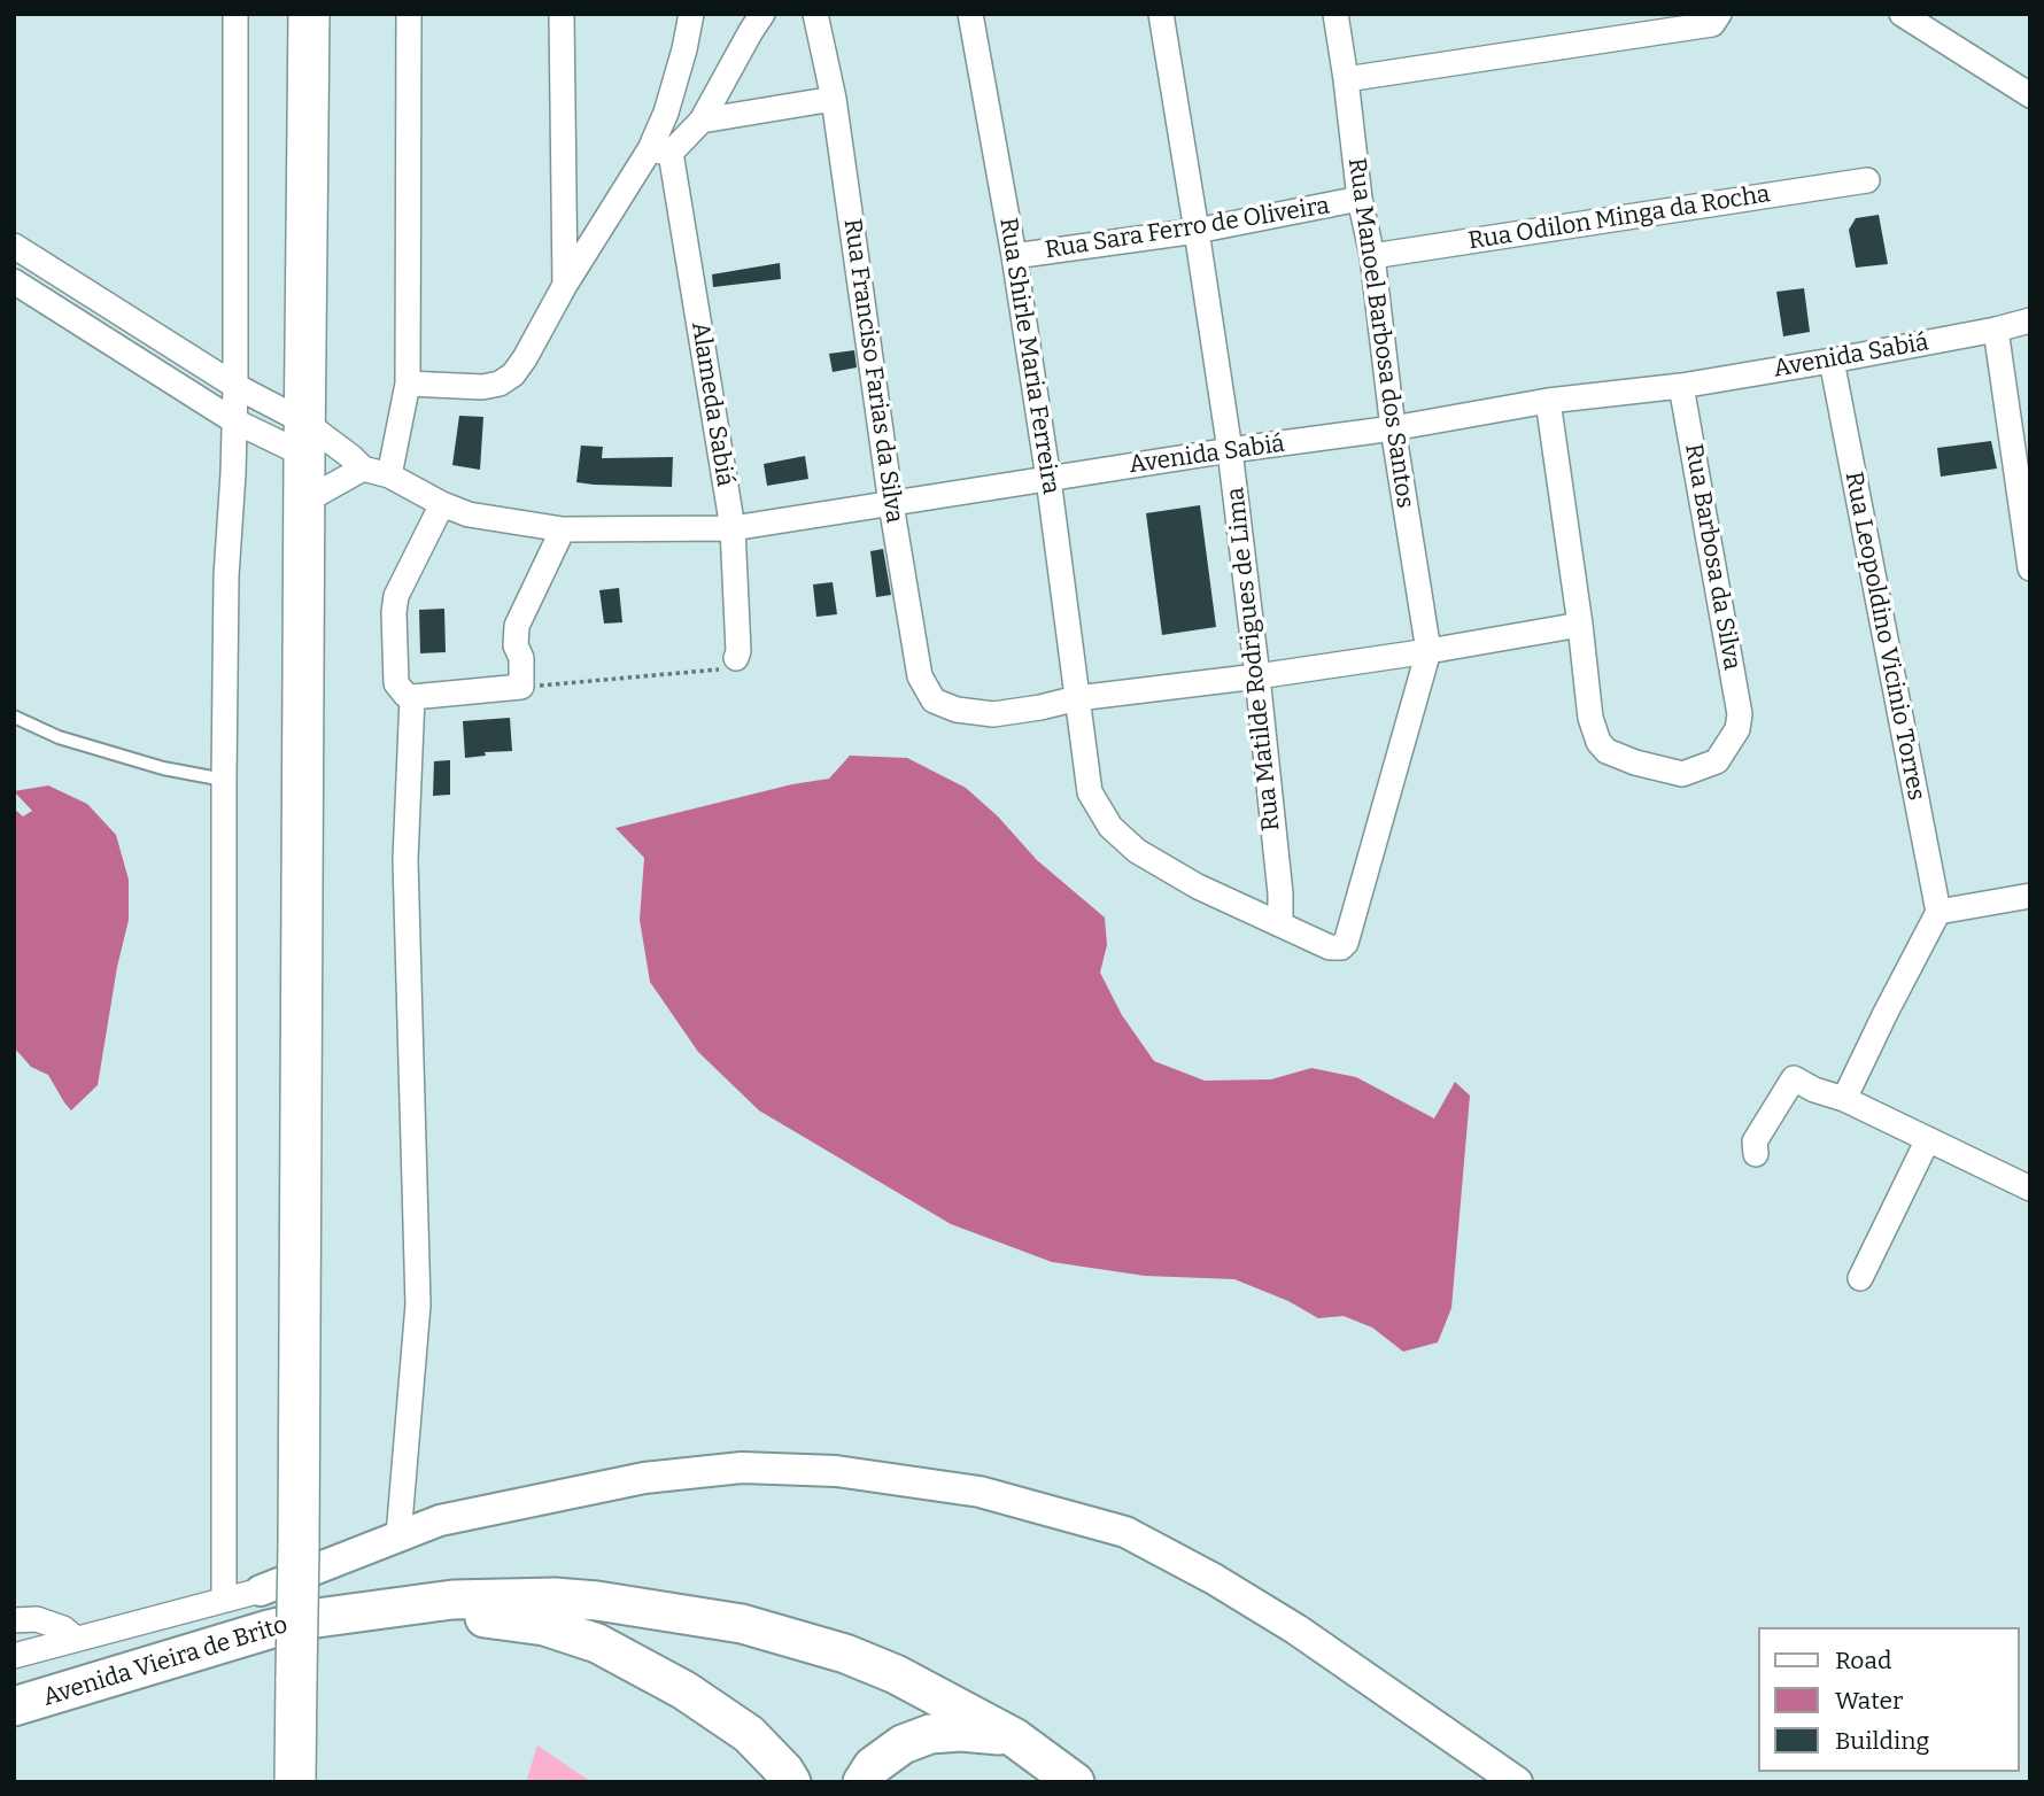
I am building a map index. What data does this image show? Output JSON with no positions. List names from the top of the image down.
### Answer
{
  "streets": {
    "main road": ["Avenida Vieira de Brito"],
    "street": [
      "Rua Odilon Minga da Rocha",
      "Rua Sara Ferro de Oliveira",
      "Rua Manoel Barbosa dos Santos",
      "Rua Shirle Maria Ferreira",
      "Avenida Sabiá",
      "Rua Franciso Farias da Silva",
      "Alameda Sabiá",
      "Rua Barbosa da Silva",
      "Rua Leopoldino Vicinio Torres",
      "Rua Matilde Rodrigues de Lima"
    ]
  },
  "crossings": [
    ["Rua Odilon Minga da Rocha", "Rua Manoel Barbosa dos Santos"],
    ["Rua Sara Ferro de Oliveira", "Rua Manoel Barbosa dos Santos"],
    ["Rua Sara Ferro de Oliveira", "Rua Shirle Maria Ferreira"],
    ["Rua Sara Ferro de Oliveira", "Rua Matilde Rodrigues de Lima"],
    ["Rua Manoel Barbosa dos Santos", "Rua Shirle Maria Ferreira"],
    ["Rua Manoel Barbosa dos Santos", "Avenida Sabiá"],
    ["Rua Shirle Maria Ferreira", "Avenida Sabiá"],
    ["Rua Shirle Maria Ferreira", "Rua Franciso Farias da Silva"],
    ["Rua Shirle Maria Ferreira", "Rua Matilde Rodrigues de Lima"],
    ["Avenida Sabiá", "Rua Franciso Farias da Silva"],
    ["Avenida Sabiá", "Alameda Sabiá"],
    ["Avenida Sabiá", "Rua Barbosa da Silva"],
    ["Avenida Sabiá", "Rua Leopoldino Vicinio Torres"],
    ["Avenida Sabiá", "Rua Matilde Rodrigues de Lima"]
  ],
  "legend": ["Road", "Water", "Building"]
}
